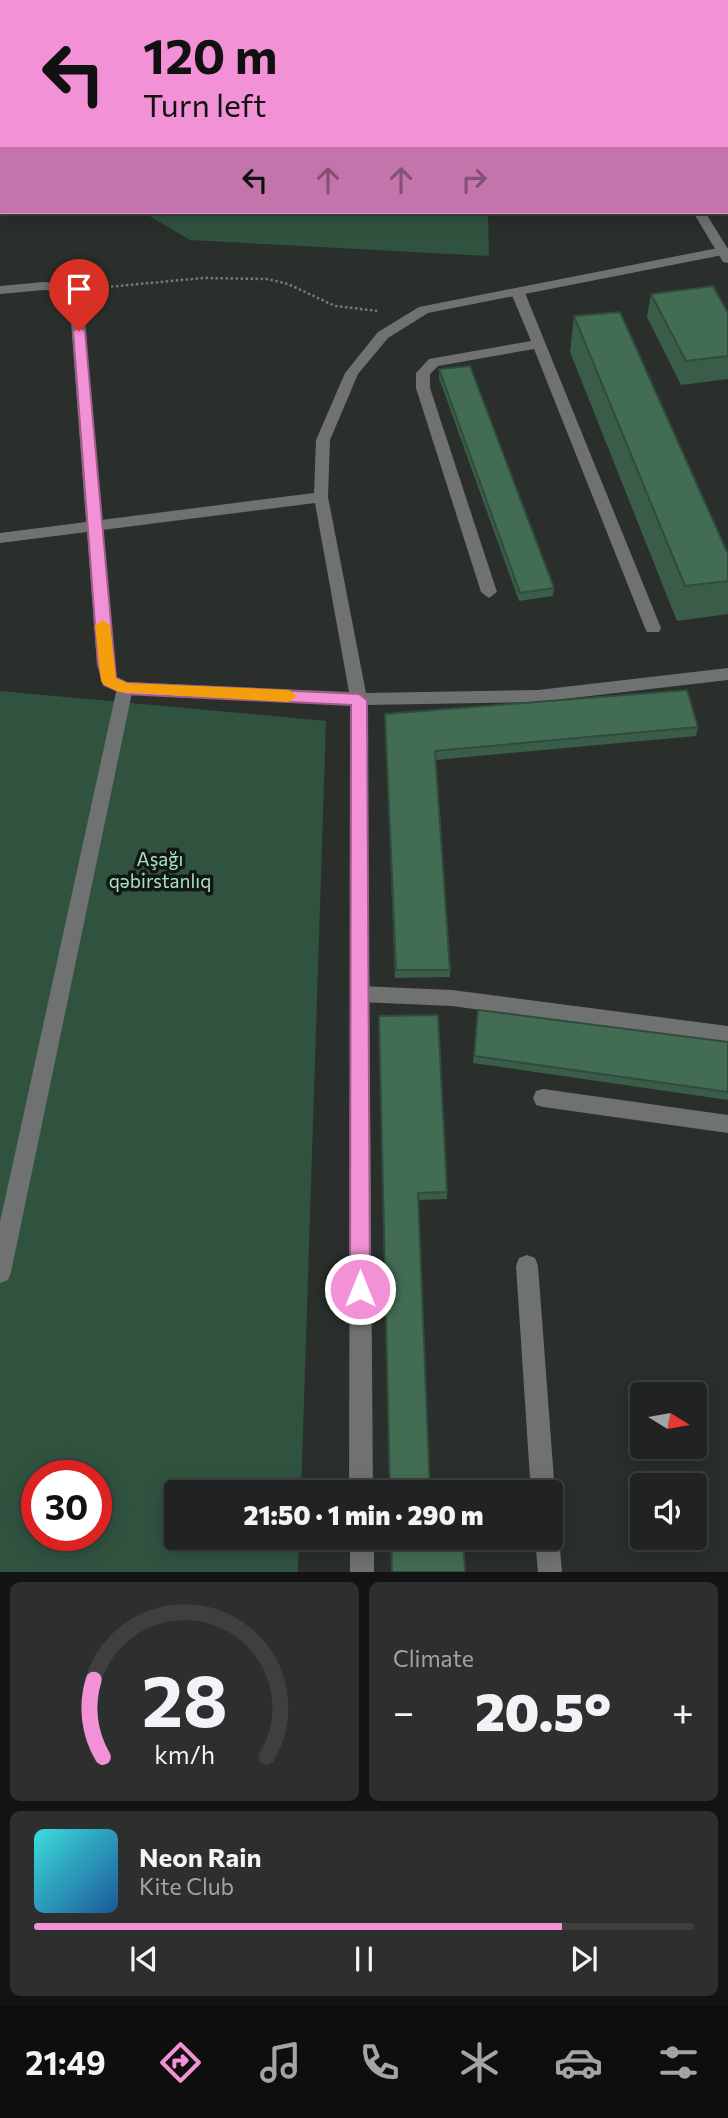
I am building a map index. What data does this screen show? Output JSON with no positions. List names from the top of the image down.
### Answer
{
  "parks": ["Aşağı qəbirstanlıq"],
  "north": "right",
  "page": {
    "turn": ["120 m", "Turn left"],
    "limit": "30",
    "trip": "21:50 · 1 min · 290 m",
    "tile": "Climate",
    "heat": ["−", "20.5°", "+"],
    "song": ["Neon Rain", "Kite Club"],
    "tabs": "21:49",
    "gauge": ["28", "km/h"]
  }
}
